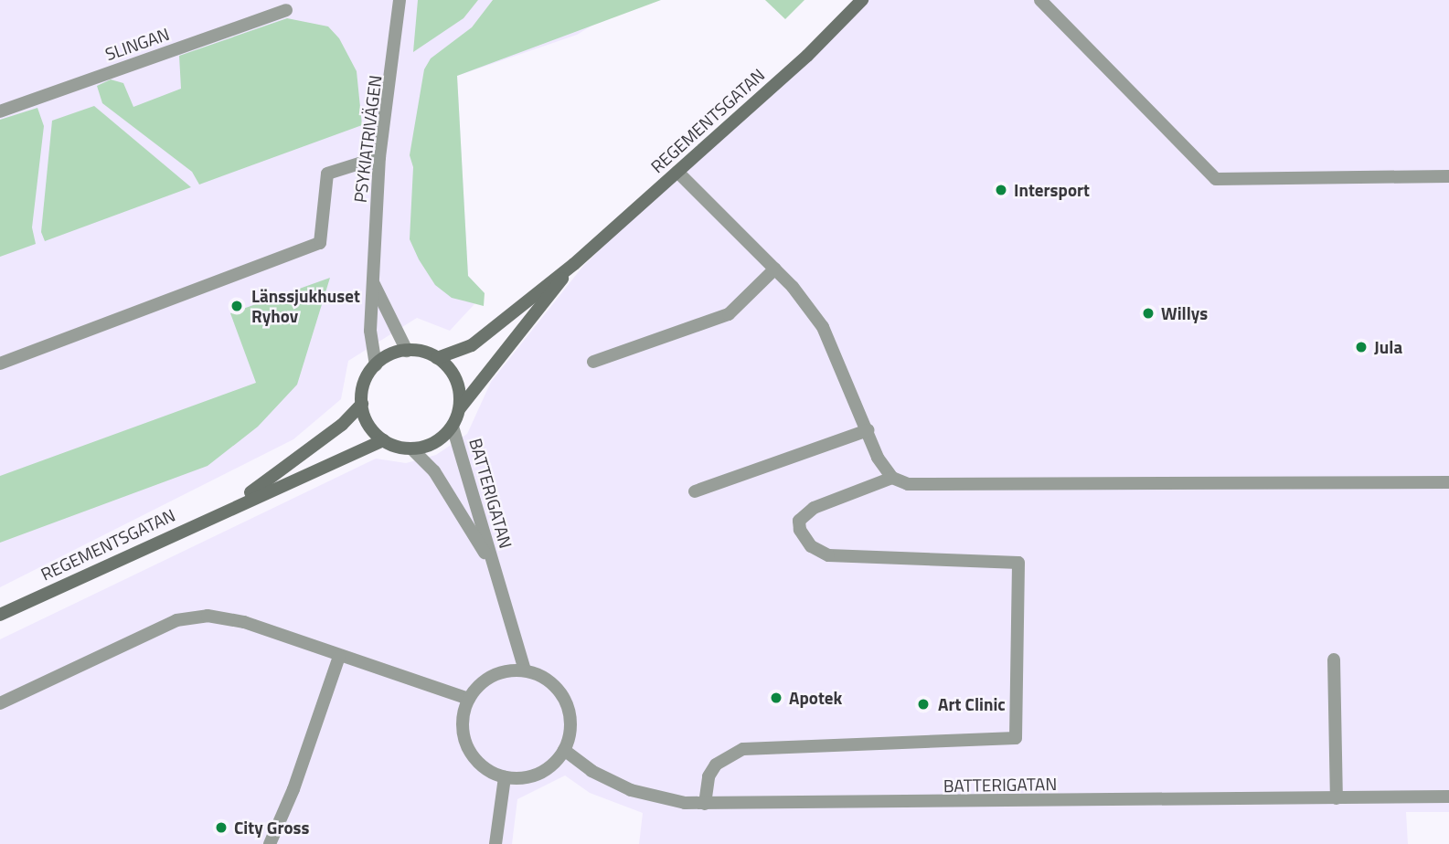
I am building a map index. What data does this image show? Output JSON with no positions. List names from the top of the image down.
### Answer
{
  "streets": {
    "street": [
      "SLINGAN",
      "REGEMENTSGATAN",
      "PSYKIATRIVÄGEN",
      "BATTERIGATAN"
    ]
  },
  "crossings": [
    ["REGEMENTSGATAN", "PSYKIATRIVÄGEN"],
    ["REGEMENTSGATAN", "BATTERIGATAN"],
    ["PSYKIATRIVÄGEN", "BATTERIGATAN"]
  ],
  "places": [
    "Intersport",
    "Länssjukhuset Ryhov",
    "Willys",
    "Jula",
    "Apotek",
    "Art Clinic",
    "City Gross"
  ]
}
